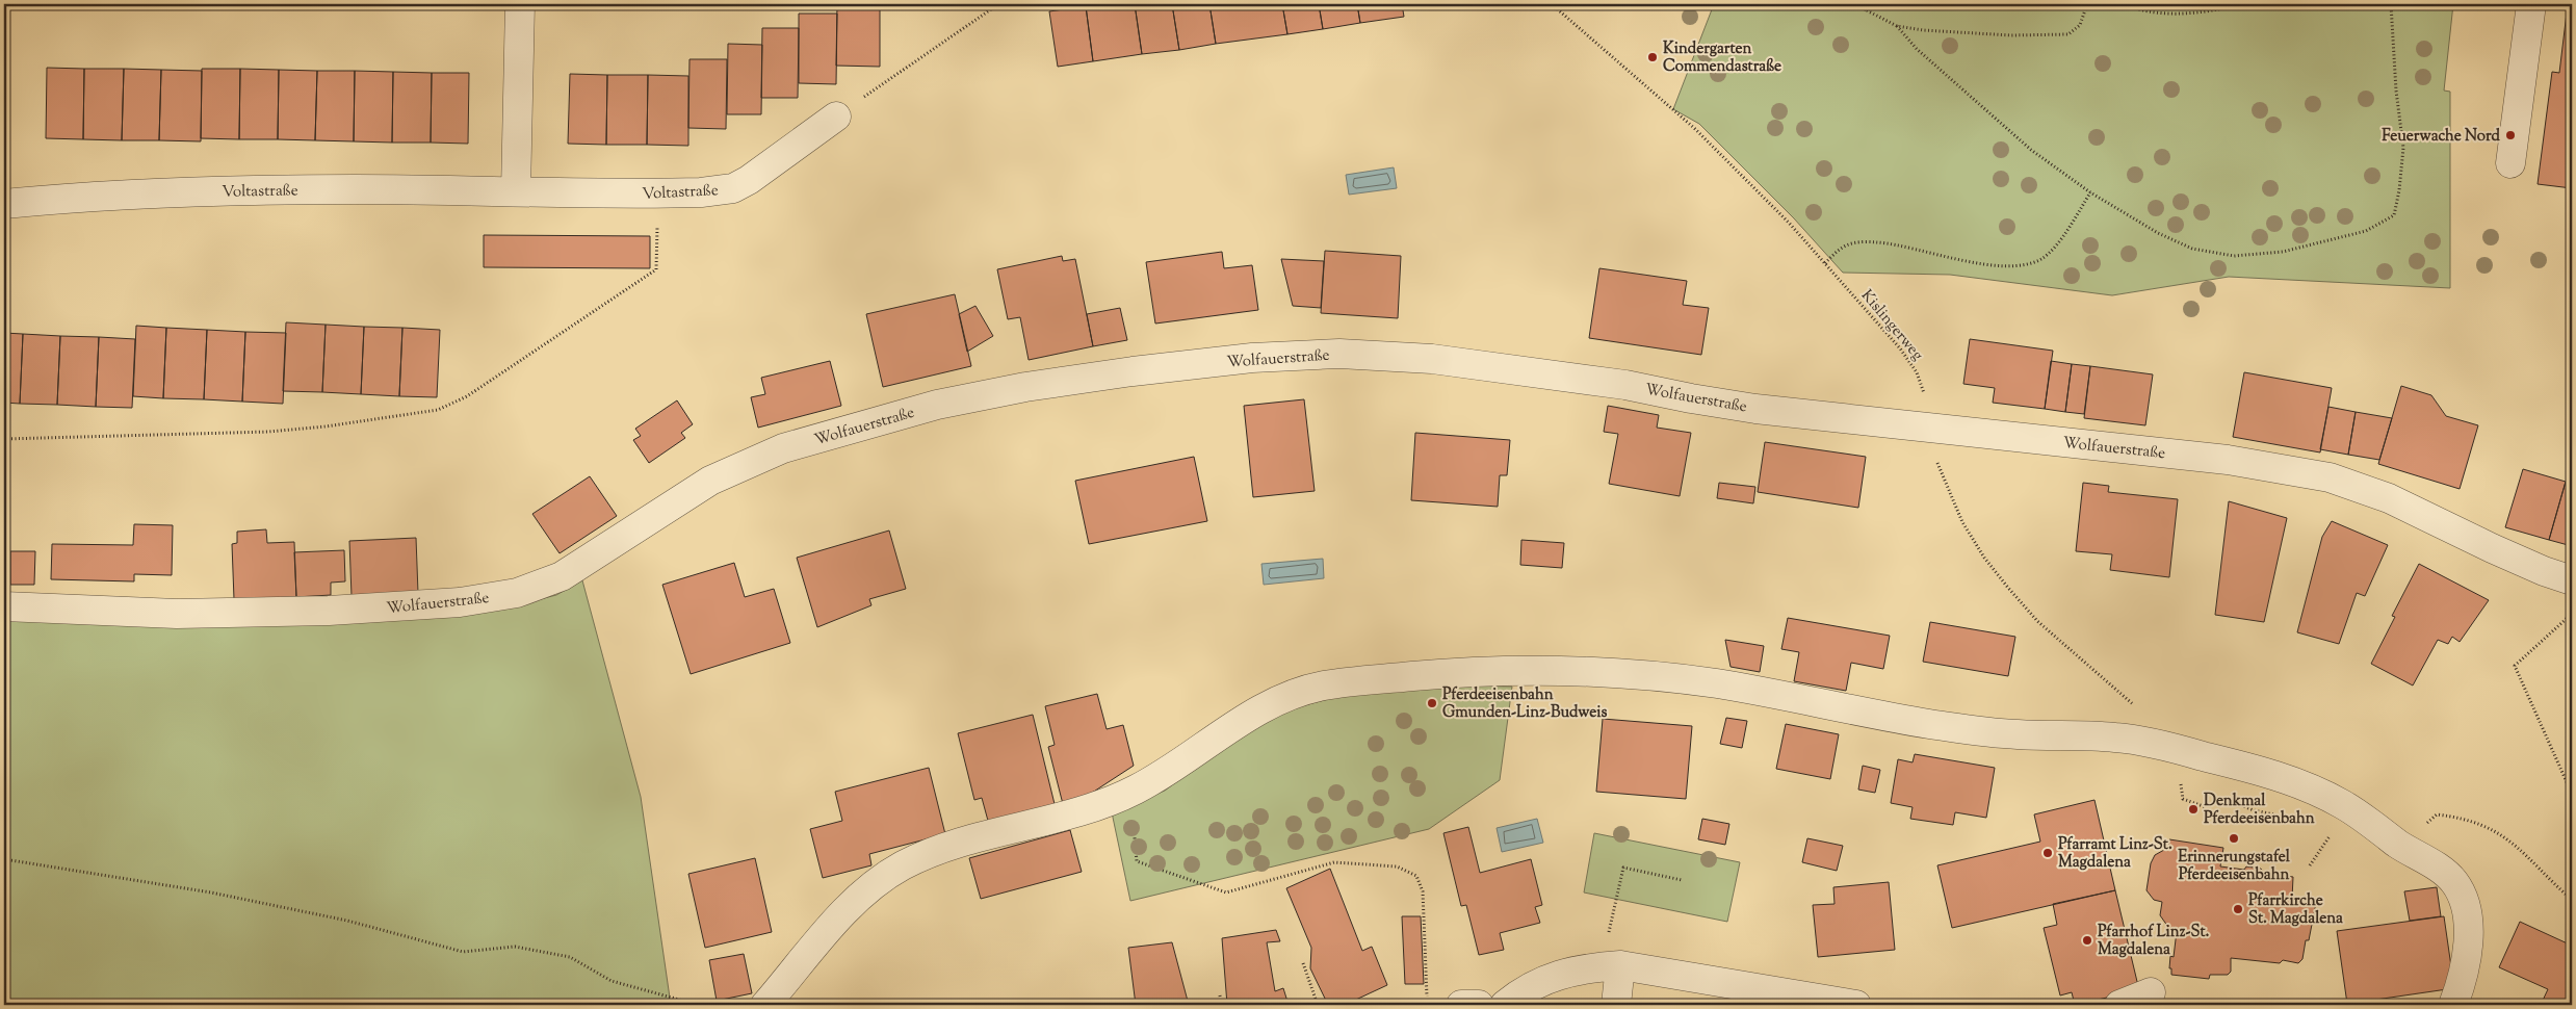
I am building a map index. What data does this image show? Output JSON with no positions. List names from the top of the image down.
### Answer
{
  "streets": {
    "street": ["Voltastraße", "Wolfauerstraße"],
    "path": ["Kislingerweg"]
  },
  "crossings": [
    ["Kislingerweg", "Wolfauerstraße"]
  ],
  "places": [
    "Kindergarten Commendastraße",
    "Feuerwache Nord",
    "Pferdeeisenbahn Gmunden-Linz-Budweis",
    "Denkmal Pferdeeisenbahn",
    "Erinnerungstafel Pferdeeisenbahn",
    "Pfarramt Linz-St. Magdalena",
    "Pfarrkirche St. Magdalena",
    "Pfarrhof Linz-St. Magdalena"
  ]
}
